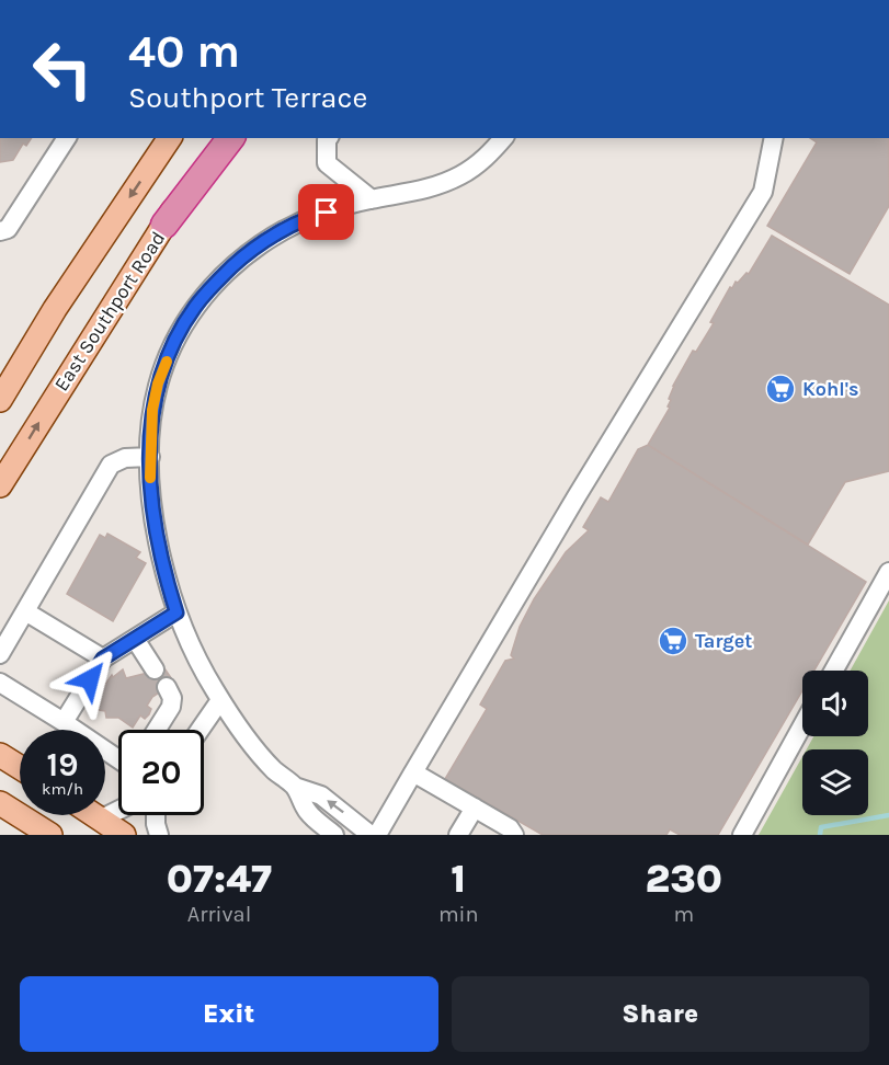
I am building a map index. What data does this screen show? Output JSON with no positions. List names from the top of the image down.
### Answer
{
  "streets": {
    "main road": ["East Southport Road"]
  },
  "places": {
    "supermarket": ["Kohl's", "Target"]
  },
  "page": {
    "turn": ["40 m", "Southport Terrace"],
    "speed": "19 km/h",
    "limit": "20",
    "eta": [
      "07:47",
      "Arrival",
      "1",
      "min",
      "230",
      "m"
    ],
    "buttons": ["Exit", "Share"]
  }
}
